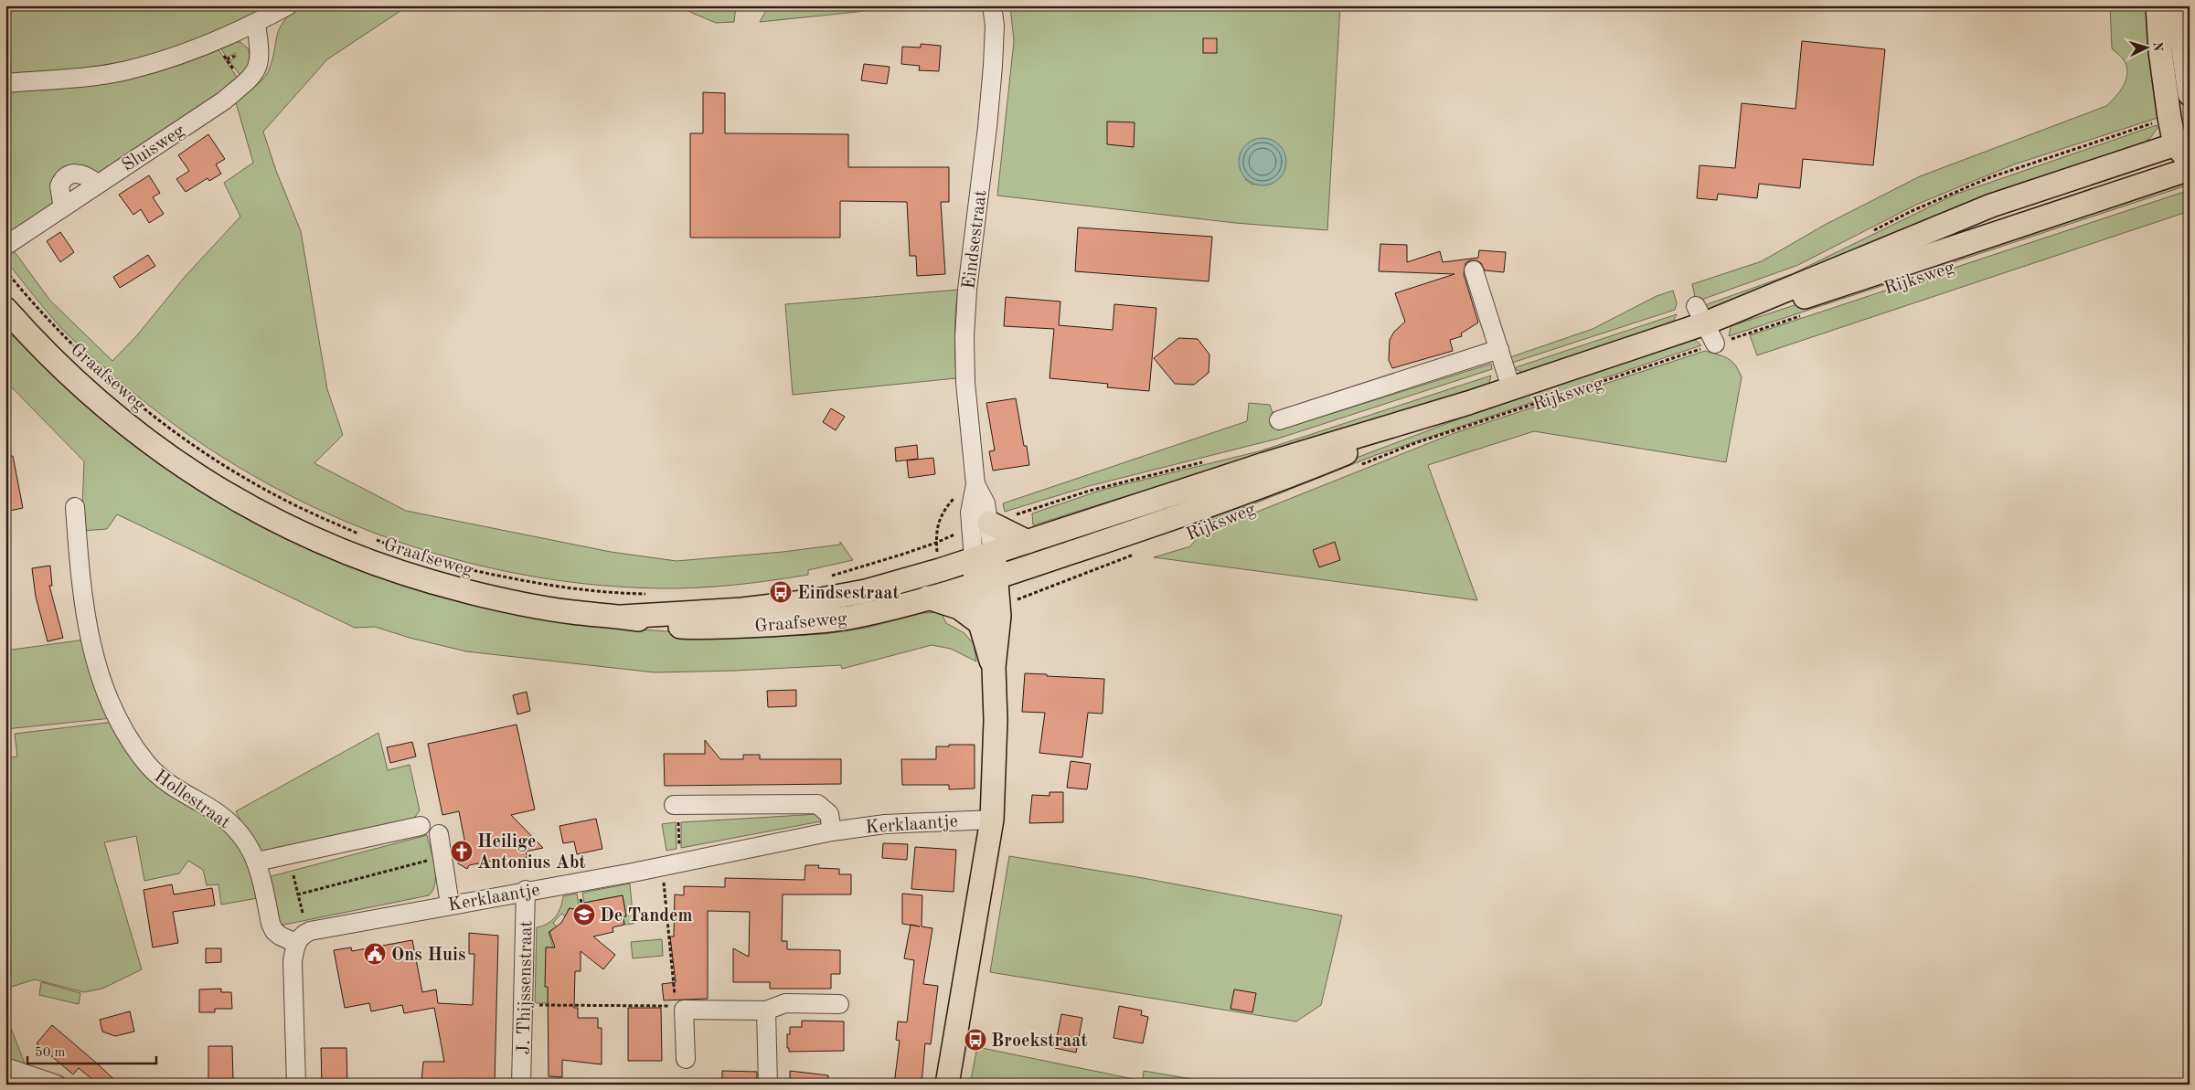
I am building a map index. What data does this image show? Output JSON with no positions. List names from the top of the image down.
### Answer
{
  "streets": {
    "main road": ["Rijksweg", "Graafseweg"],
    "street": [
      "Sluisweg",
      "Eindsestraat",
      "Hollestraat",
      "Kerklaantje",
      "J. Thijssenstraat"
    ]
  },
  "crossings": [
    ["Eindsestraat", "Rijksweg"],
    ["Eindsestraat", "Graafseweg"],
    ["Rijksweg", "Graafseweg"],
    ["Hollestraat", "Kerklaantje"],
    ["Kerklaantje", "J. Thijssenstraat"]
  ],
  "places": {
    "bus stop": ["Eindsestraat", "Broekstraat"],
    "church": ["Heilige Antonius Abt"],
    "school or university": ["De Tandem"],
    "public building": ["Ons Huis"]
  },
  "scale_bar": "50 m",
  "north": "right"
}
